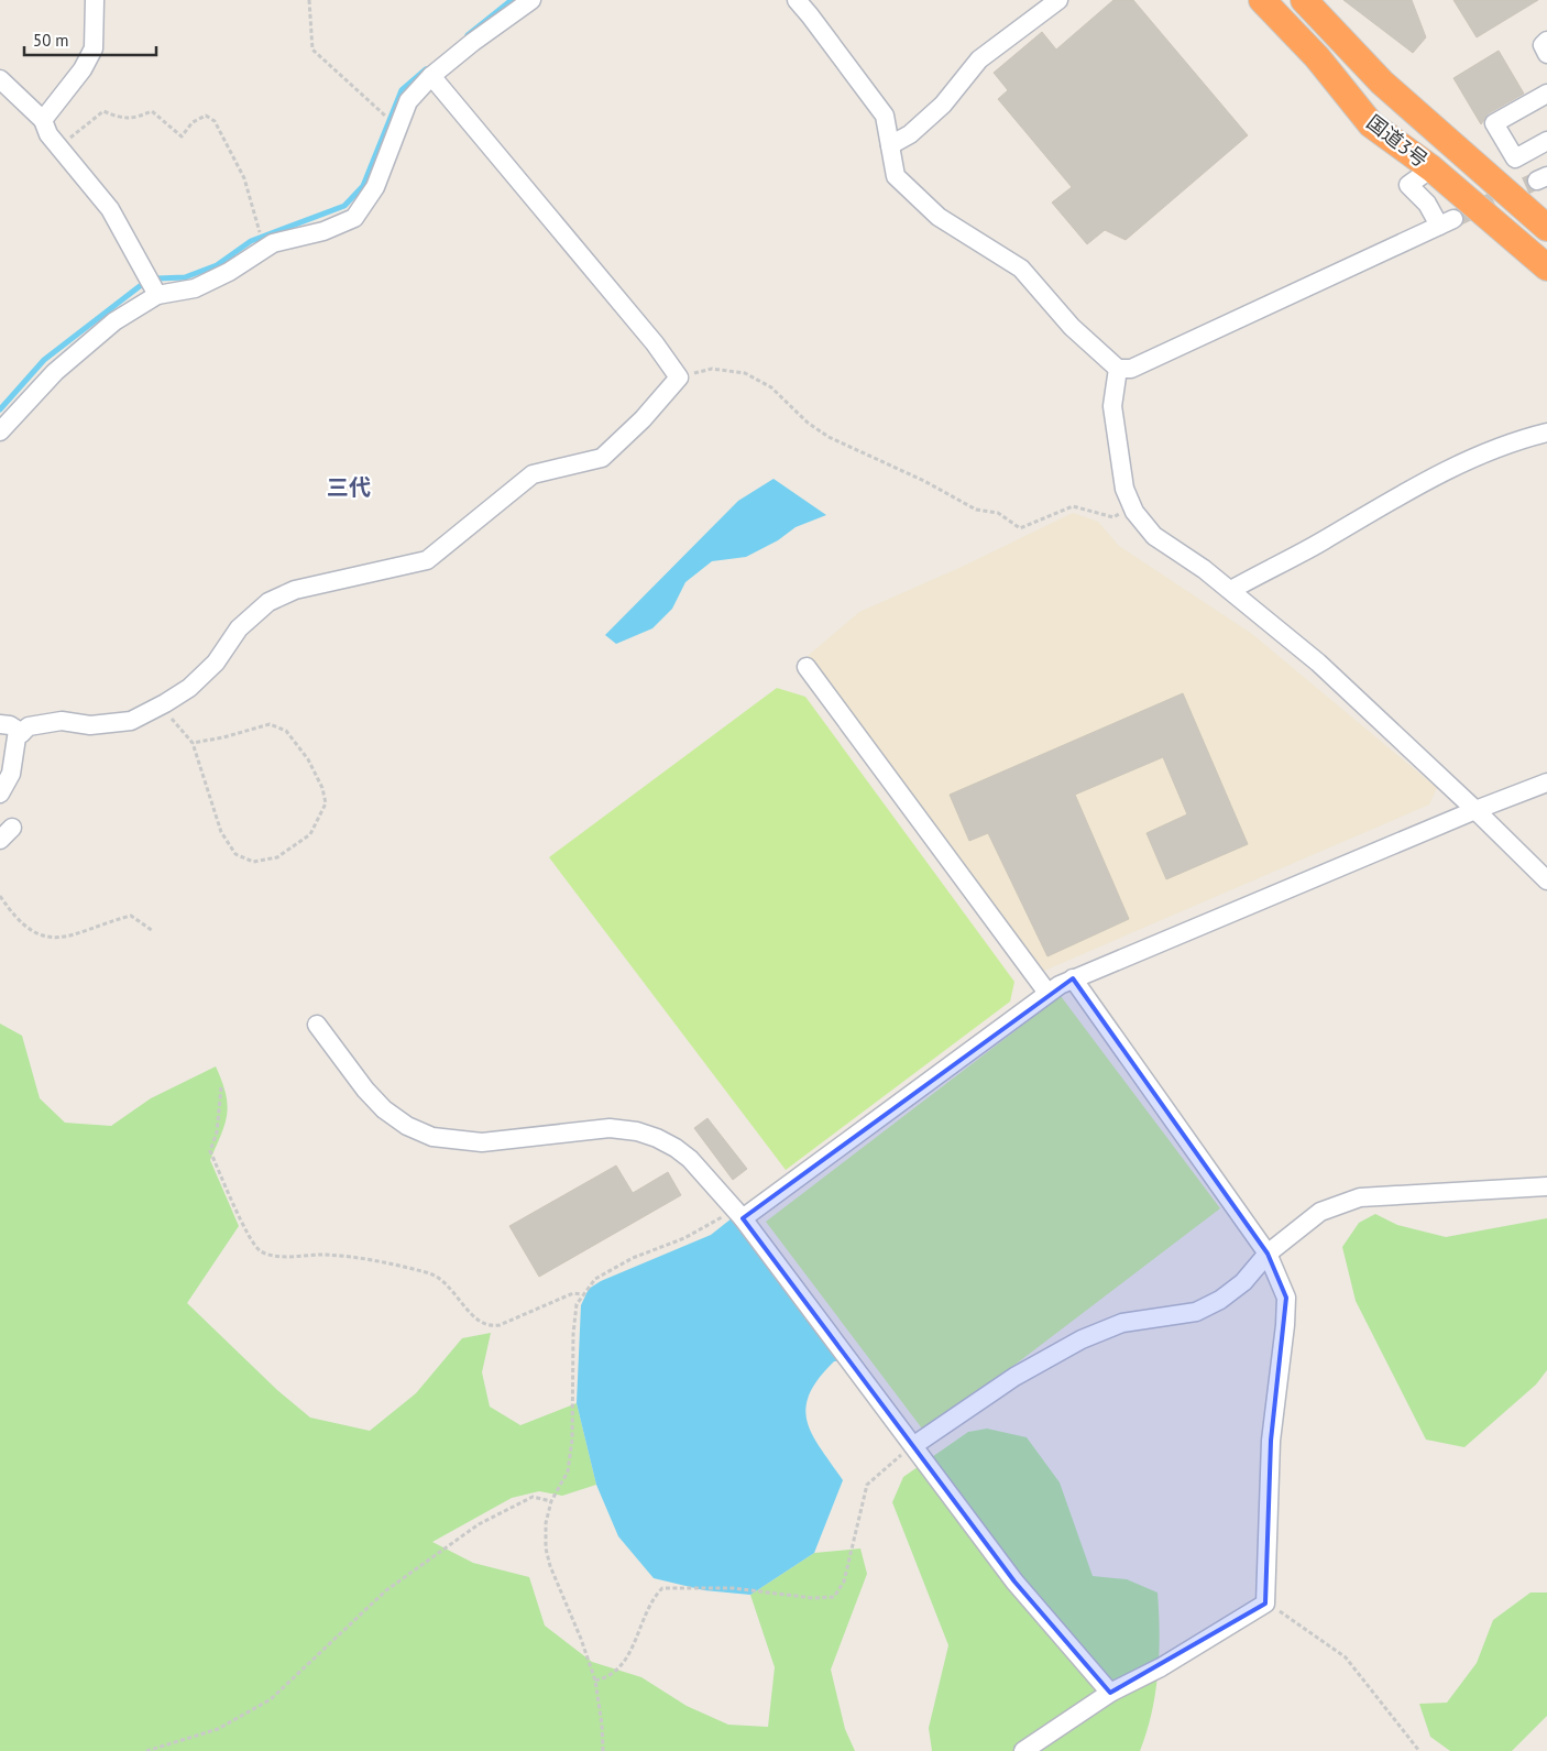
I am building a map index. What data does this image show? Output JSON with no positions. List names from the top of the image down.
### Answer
{
  "streets": {
    "highway": ["国道3号"]
  },
  "districts": ["三代"],
  "scale_bar": "50 m"
}
